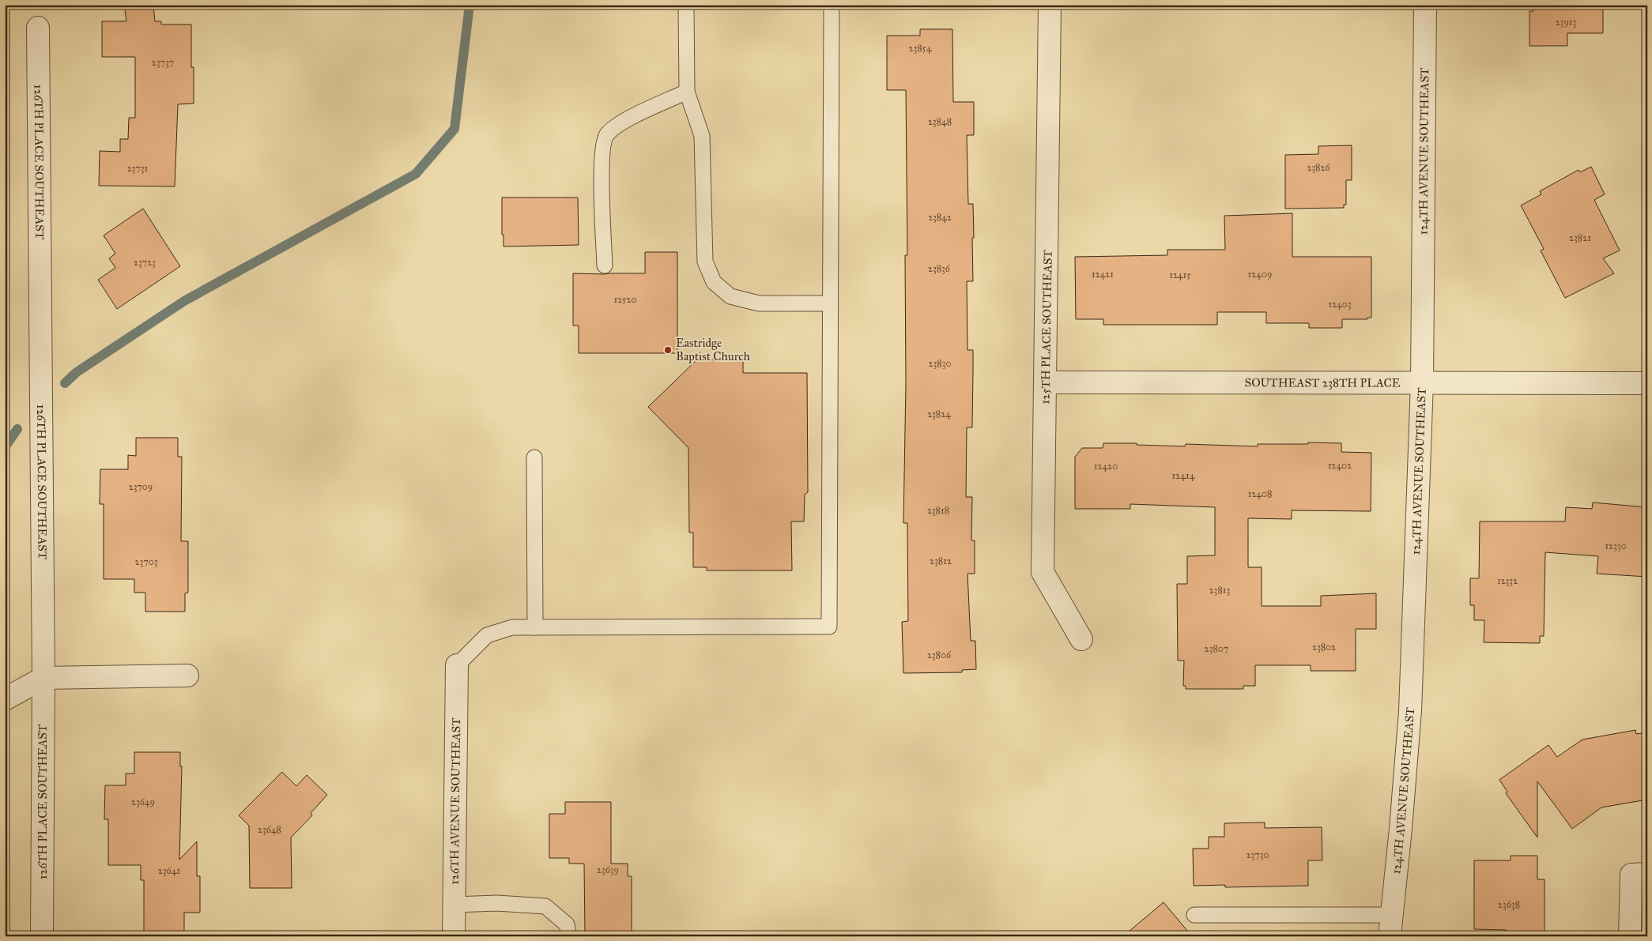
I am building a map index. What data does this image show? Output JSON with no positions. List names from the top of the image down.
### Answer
{
  "streets": {
    "street": [
      "124TH AVENUE SOUTHEAST",
      "126TH PLACE SOUTHEAST",
      "125TH PLACE SOUTHEAST",
      "SOUTHEAST 238TH PLACE",
      "126TH AVENUE SOUTHEAST"
    ]
  },
  "crossings": [
    ["124TH AVENUE SOUTHEAST", "SOUTHEAST 238TH PLACE"],
    ["125TH PLACE SOUTHEAST", "SOUTHEAST 238TH PLACE"]
  ],
  "places": ["Eastridge Baptist Church"],
  "house_numbers": [
    "23913",
    "23854",
    "23737",
    "23848",
    "23826",
    "23731",
    "23842",
    "23821",
    "23723",
    "23836",
    "12421",
    "12409",
    "12415",
    "12520",
    "12403",
    "23830",
    "23824",
    "12402",
    "12420",
    "12414",
    "23709",
    "12408",
    "23818",
    "12330",
    "23812",
    "23703",
    "12332",
    "23813",
    "23802",
    "23807",
    "23806",
    "23649",
    "23648",
    "23730",
    "23639",
    "23641",
    "23638"
  ]
}
